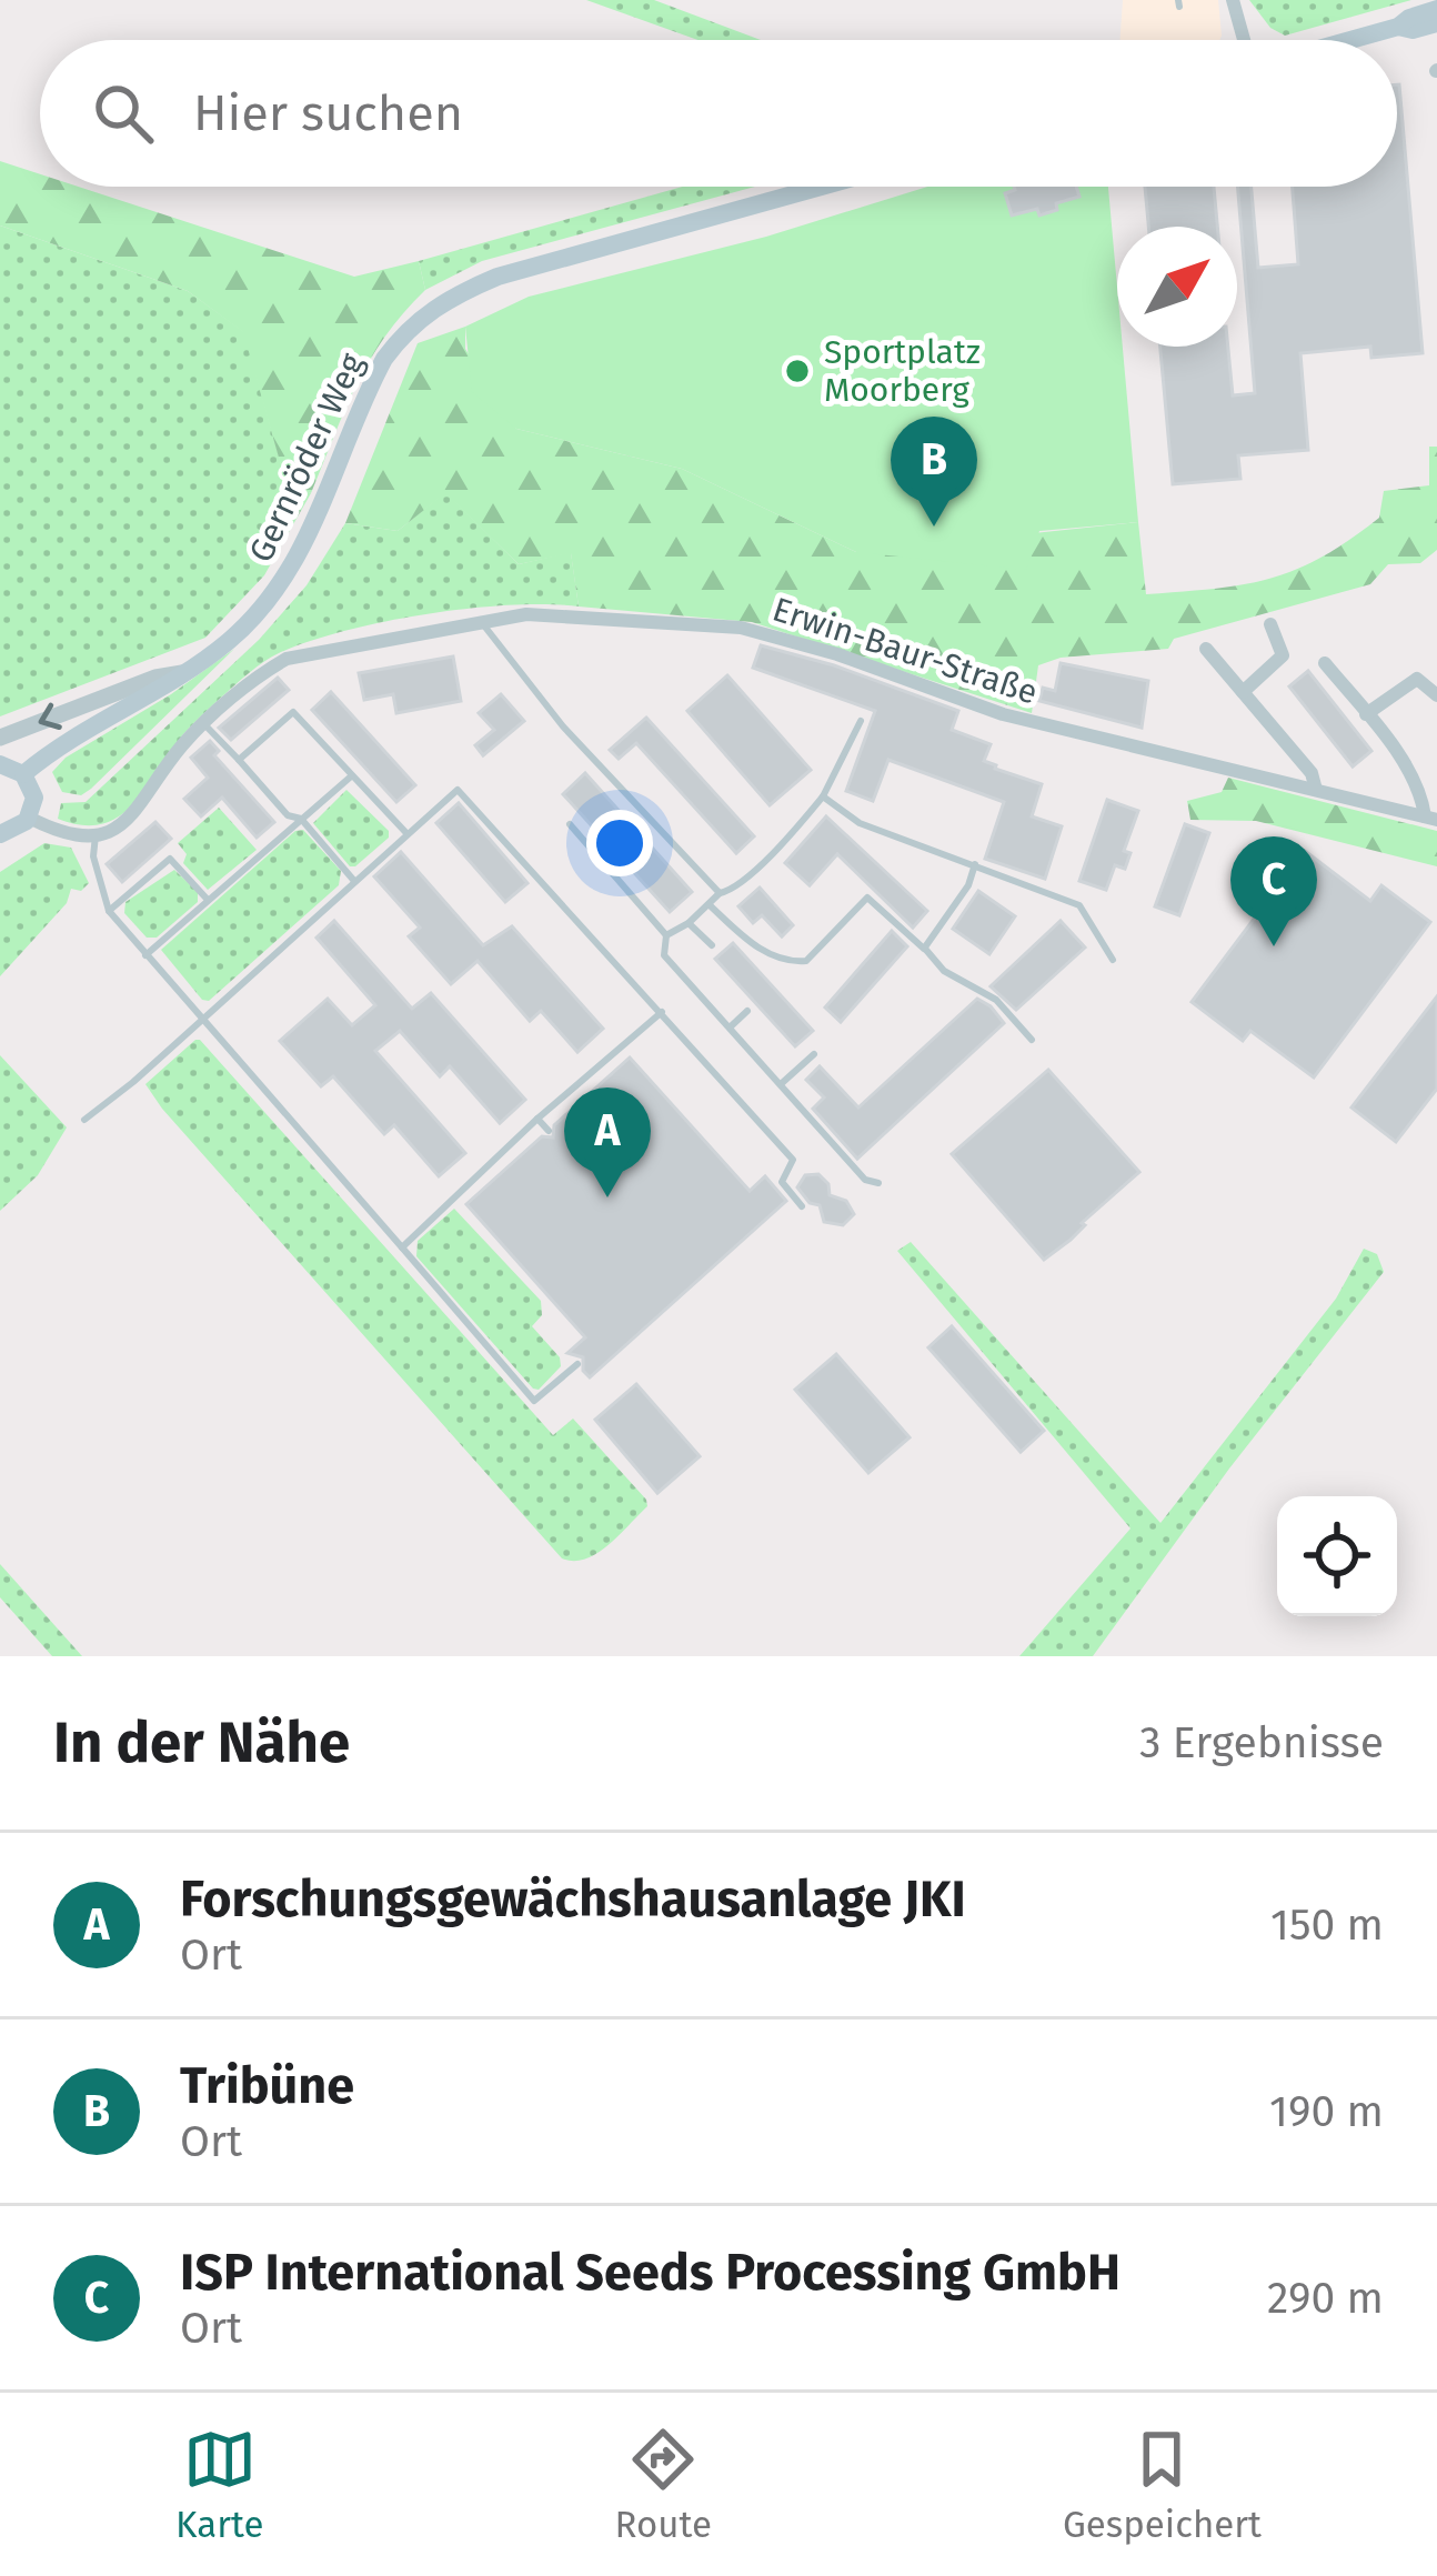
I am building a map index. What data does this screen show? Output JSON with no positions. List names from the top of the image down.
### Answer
{
  "streets": {
    "main road": ["Gernröder Weg"],
    "street": ["Erwin-Baur-Straße"]
  },
  "places": ["Sportplatz Moorberg"],
  "north": "top right",
  "page": {
    "search": "Hier suchen",
    "pins": ["B", "C", "A"],
    "heading": ["In der Nähe", "3 Ergebnisse"],
    "list": [
      {
        "mark": "A",
        "name": "Forschungsgewächshausanlage JKI",
        "note": "Ort",
        "value": "150 m"
      },
      {
        "mark": "B",
        "name": "Tribüne",
        "note": "Ort",
        "value": "190 m"
      },
      {
        "mark": "C",
        "name": "ISP International Seeds Processing GmbH",
        "note": "Ort",
        "value": "290 m"
      }
    ],
    "nav": ["Karte", "Route", "Gespeichert"]
  }
}
